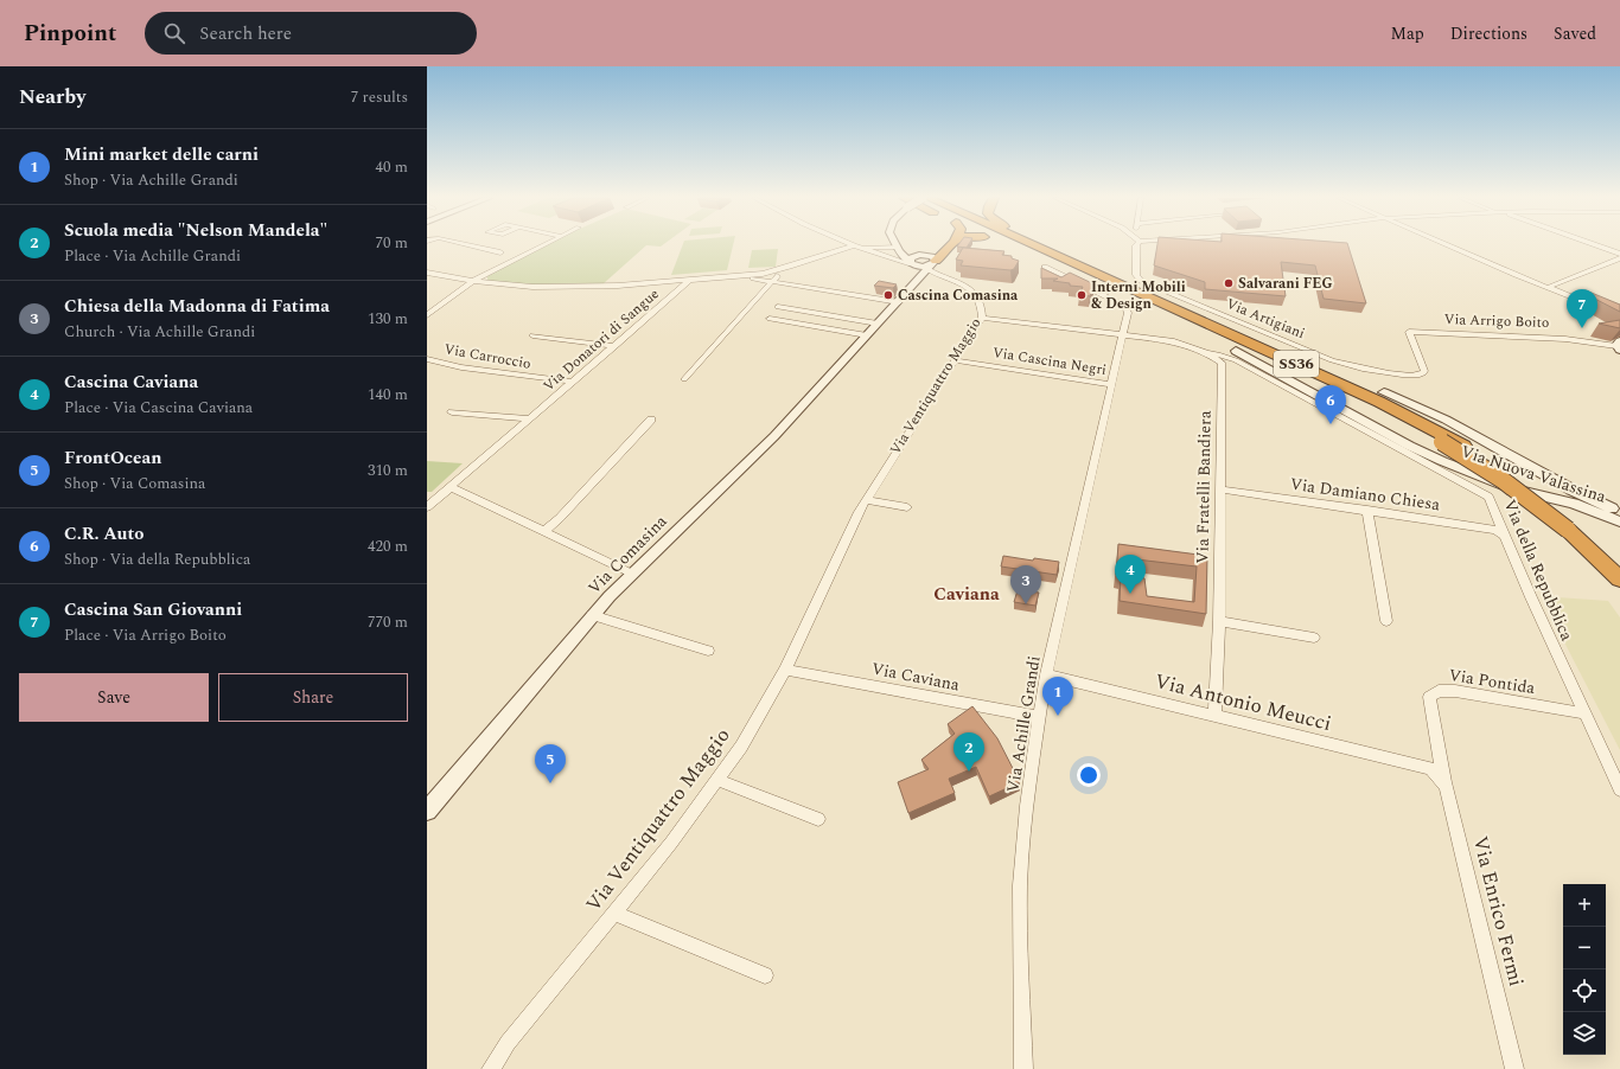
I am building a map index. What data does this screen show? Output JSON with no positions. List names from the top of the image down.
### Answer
{
  "streets": {
    "highway": ["SS36"],
    "main road": ["Via Nuova Valassina", "Via Comasina"],
    "street": [
      "Via Artigiani",
      "Via Arrigo Boito",
      "Via Donatori di Sangue",
      "Via Carroccio",
      "Via Cascina Negri",
      "Via Ventiquattro Maggio",
      "Via Fratelli Bandiera",
      "Via Damiano Chiesa",
      "Via della Repubblica",
      "Via Caviana",
      "Via Pontida",
      "Via Antonio Meucci",
      "Via Achille Grandi",
      "Via Enrico Fermi"
    ]
  },
  "crossings": [
    ["Via Artigiani", "Via Arrigo Boito"],
    ["Via Donatori di Sangue", "Via Carroccio"],
    ["Via Cascina Negri", "Via Ventiquattro Maggio"],
    ["Via Cascina Negri", "Via Achille Grandi"],
    ["SS36", "Via Nuova Valassina"],
    ["Via Ventiquattro Maggio", "Via Comasina"],
    ["Via Ventiquattro Maggio", "Via Caviana"],
    ["Via Fratelli Bandiera", "Via Damiano Chiesa"],
    ["Via Fratelli Bandiera", "Via Antonio Meucci"],
    ["Via Damiano Chiesa", "Via della Repubblica"],
    ["Via della Repubblica", "Via Pontida"],
    ["Via Caviana", "Via Achille Grandi"],
    ["Via Pontida", "Via Enrico Fermi"],
    ["Via Antonio Meucci", "Via Achille Grandi"],
    ["Via Antonio Meucci", "Via Enrico Fermi"]
  ],
  "districts": ["Caviana"],
  "places": ["Salvarani FEG", "Cascina Comasina", "Interni Mobili & Design"],
  "page": {
    "header": "Pinpoint",
    "search": "Search here",
    "nav": ["Map", "Directions", "Saved"],
    "heading": ["Nearby", "7 results"],
    "list": [
      {
        "mark": "1",
        "name": "Mini market delle carni",
        "note": "Shop · Via Achille Grandi",
        "value": "40 m"
      },
      {
        "mark": "2",
        "name": "Scuola media \"Nelson Mandela\"",
        "note": "Place · Via Achille Grandi",
        "value": "70 m"
      },
      {
        "mark": "3",
        "name": "Chiesa della Madonna di Fatima",
        "note": "Church · Via Achille Grandi",
        "value": "130 m"
      },
      {
        "mark": "4",
        "name": "Cascina Caviana",
        "note": "Place · Via Cascina Caviana",
        "value": "140 m"
      },
      {
        "mark": "5",
        "name": "FrontOcean",
        "note": "Shop · Via Comasina",
        "value": "310 m"
      },
      {
        "mark": "6",
        "name": "C.R. Auto",
        "note": "Shop · Via della Repubblica",
        "value": "420 m"
      },
      {
        "mark": "7",
        "name": "Cascina San Giovanni",
        "note": "Place · Via Arrigo Boito",
        "value": "770 m"
      }
    ],
    "pins": [
      "7",
      "6",
      "4",
      "3",
      "1",
      "2",
      "5"
    ],
    "buttons": ["Save", "Share"],
    "map_buttons": ["+", "−"]
  }
}
